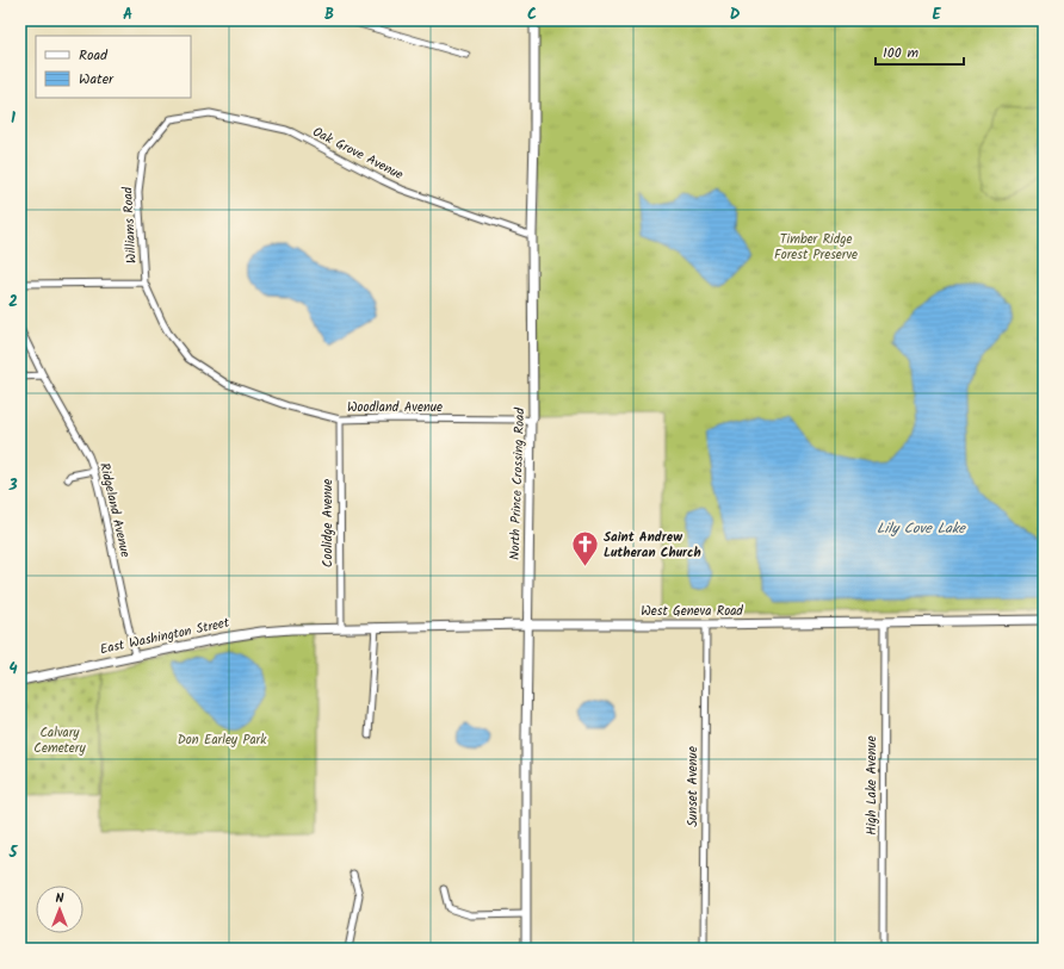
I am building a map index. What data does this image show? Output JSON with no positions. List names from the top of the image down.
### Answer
{
  "streets": {
    "main road": ["North Prince Crossing Road", "West Geneva Road", "East Washington Street"],
    "street": [
      "Oak Grove Avenue",
      "Williams Road",
      "Woodland Avenue",
      "Ridgeland Avenue",
      "Coolidge Avenue",
      "High Lake Avenue",
      "Sunset Avenue"
    ]
  },
  "crossings": [
    ["Oak Grove Avenue", "Williams Road"],
    ["Oak Grove Avenue", "North Prince Crossing Road"],
    ["Williams Road", "Woodland Avenue"],
    ["Woodland Avenue", "North Prince Crossing Road"],
    ["Woodland Avenue", "Coolidge Avenue"],
    ["North Prince Crossing Road", "West Geneva Road"],
    ["Ridgeland Avenue", "East Washington Street"],
    ["Coolidge Avenue", "West Geneva Road"],
    ["Coolidge Avenue", "East Washington Street"],
    ["West Geneva Road", "East Washington Street"],
    ["West Geneva Road", "High Lake Avenue"],
    ["West Geneva Road", "Sunset Avenue"]
  ],
  "water": ["Lily Cove Lake"],
  "parks": ["Timber Ridge Forest Preserve", "Calvary Cemetery", "Don Earley Park"],
  "places": {
    "church": ["Saint Andrew Lutheran Church"]
  },
  "legend": ["Road", "Water"],
  "scale_bar": "100 m",
  "north": "top",
  "grid": {
    "columns": [
      "A",
      "B",
      "C",
      "D",
      "E"
    ],
    "rows": [
      "1",
      "2",
      "3",
      "4",
      "5"
    ]
  }
}
